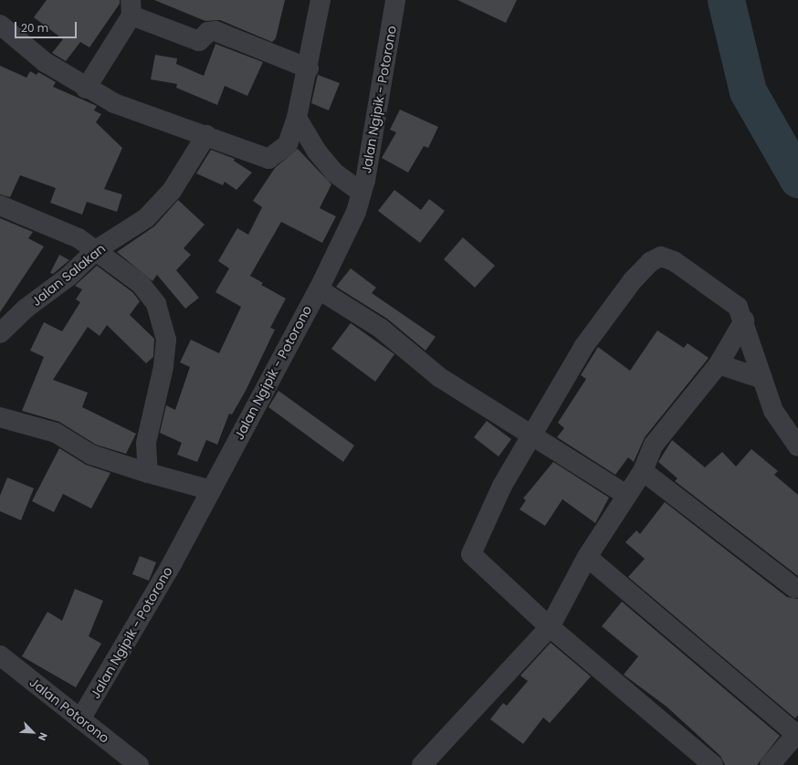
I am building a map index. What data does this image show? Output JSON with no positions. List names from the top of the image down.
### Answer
{
  "streets": {
    "street": ["Jalan Ngipik - Potorono", "Jalan Salakan", "Jalan Potorono"]
  },
  "crossings": [
    ["Jalan Ngipik - Potorono", "Jalan Potorono"]
  ],
  "scale_bar": "20 m",
  "north": "bottom right"
}
